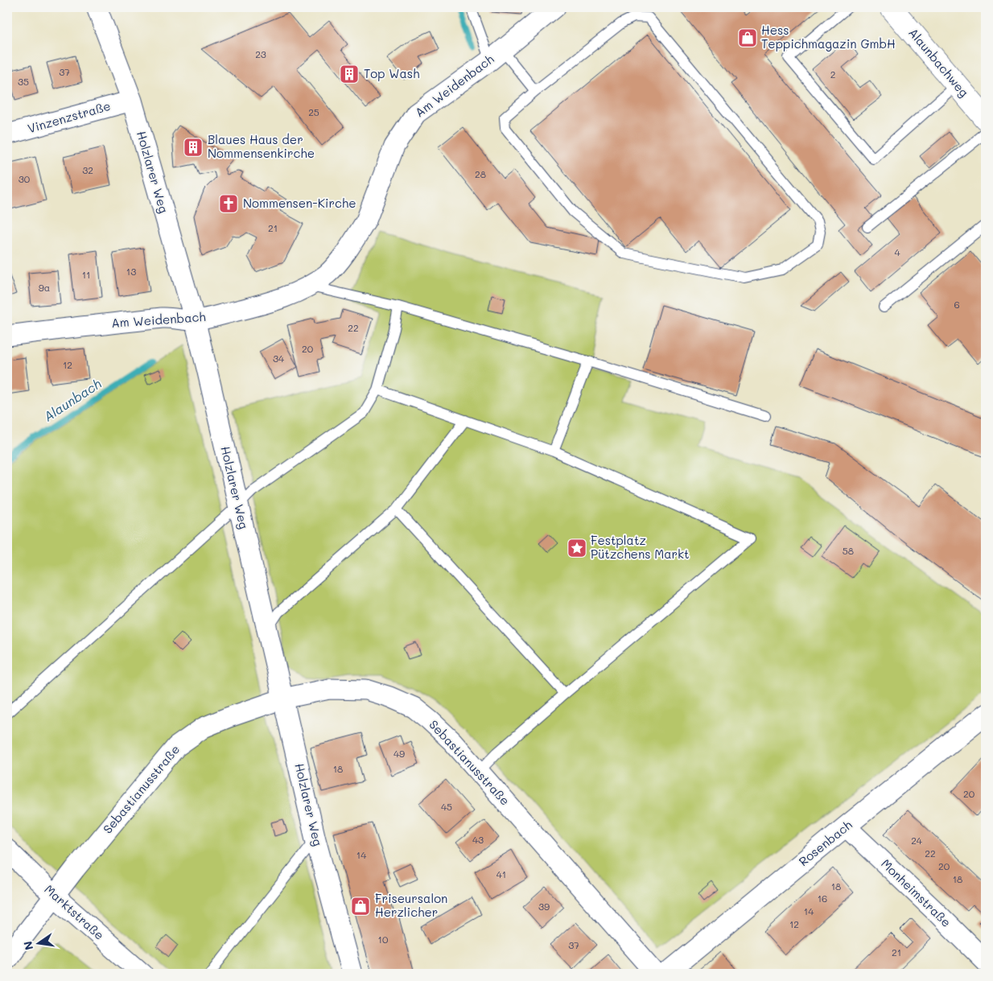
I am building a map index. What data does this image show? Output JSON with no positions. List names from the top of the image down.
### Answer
{
  "streets": {
    "street": [
      "Alaunbachweg",
      "Am Weidenbach",
      "Vinzenzstraße",
      "Holzlarer Weg",
      "Sebastianusstraße",
      "Rosenbach",
      "Monheimstraße",
      "Marktstraße"
    ]
  },
  "crossings": [
    ["Am Weidenbach", "Holzlarer Weg"],
    ["Vinzenzstraße", "Holzlarer Weg"],
    ["Holzlarer Weg", "Sebastianusstraße"],
    ["Sebastianusstraße", "Marktstraße"],
    ["Rosenbach", "Monheimstraße"]
  ],
  "water": ["Alaunbach"],
  "places": {
    "shop": ["Hess Teppichmagazin GmbH", "Friseursalon Herzlicher"],
    "building": ["Top Wash", "Blaues Haus der Nommensenkirche"],
    "church": ["Nommensen-Kirche"],
    "place": ["Festplatz Pützchens Markt"]
  },
  "house_numbers": [
    "23",
    "37",
    "2",
    "35",
    "25",
    "32",
    "28",
    "30",
    "21",
    "4",
    "13",
    "11",
    "9a",
    "6",
    "22",
    "20",
    "34",
    "12",
    "58",
    "49",
    "18",
    "20",
    "45",
    "43",
    "24",
    "22",
    "14",
    "20",
    "41",
    "18",
    "18",
    "16",
    "39",
    "14",
    "12",
    "10",
    "37",
    "21"
  ],
  "north": "left"
}
